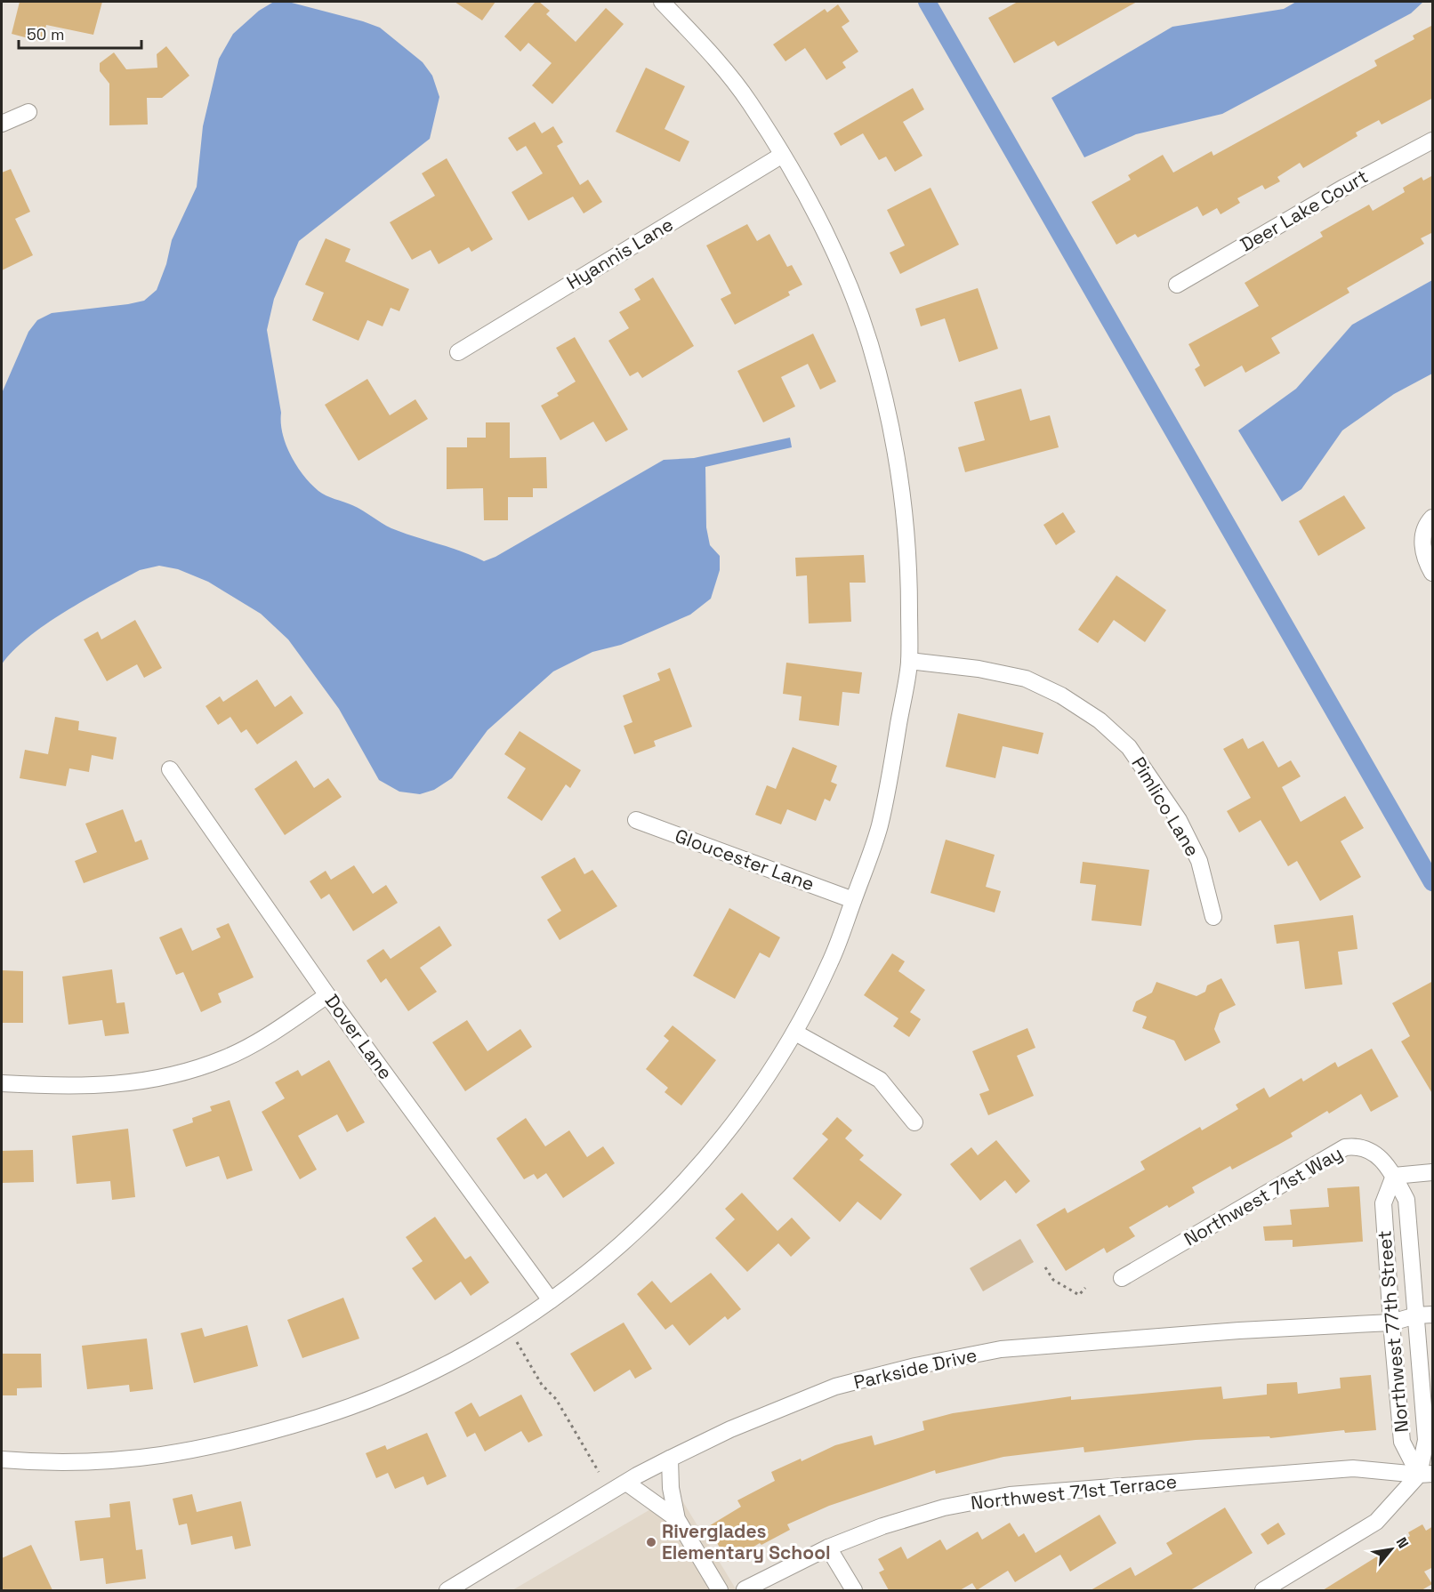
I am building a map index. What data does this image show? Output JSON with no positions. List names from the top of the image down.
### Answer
{
  "streets": {
    "street": [
      "Deer Lake Court",
      "Hyannis Lane",
      "Pimlico Lane",
      "Gloucester Lane",
      "Dover Lane",
      "Northwest 71st Way",
      "Northwest 77th Street",
      "Parkside Drive",
      "Northwest 71st Terrace"
    ]
  },
  "crossings": [
    ["Northwest 71st Way", "Northwest 77th Street"],
    ["Northwest 77th Street", "Parkside Drive"],
    ["Northwest 77th Street", "Northwest 71st Terrace"]
  ],
  "places": ["Riverglades Elementary School"],
  "scale_bar": "50 m",
  "north": "top right"
}
